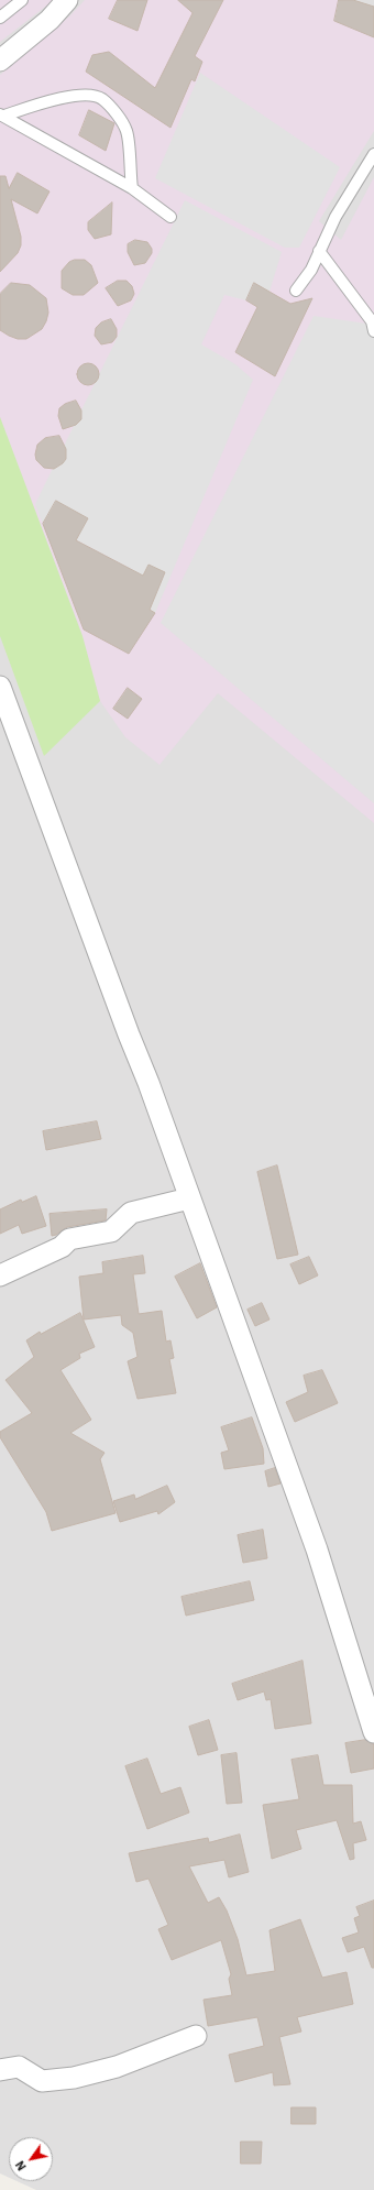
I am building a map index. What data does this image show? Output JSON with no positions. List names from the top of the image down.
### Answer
{
  "north": "bottom left"
}
